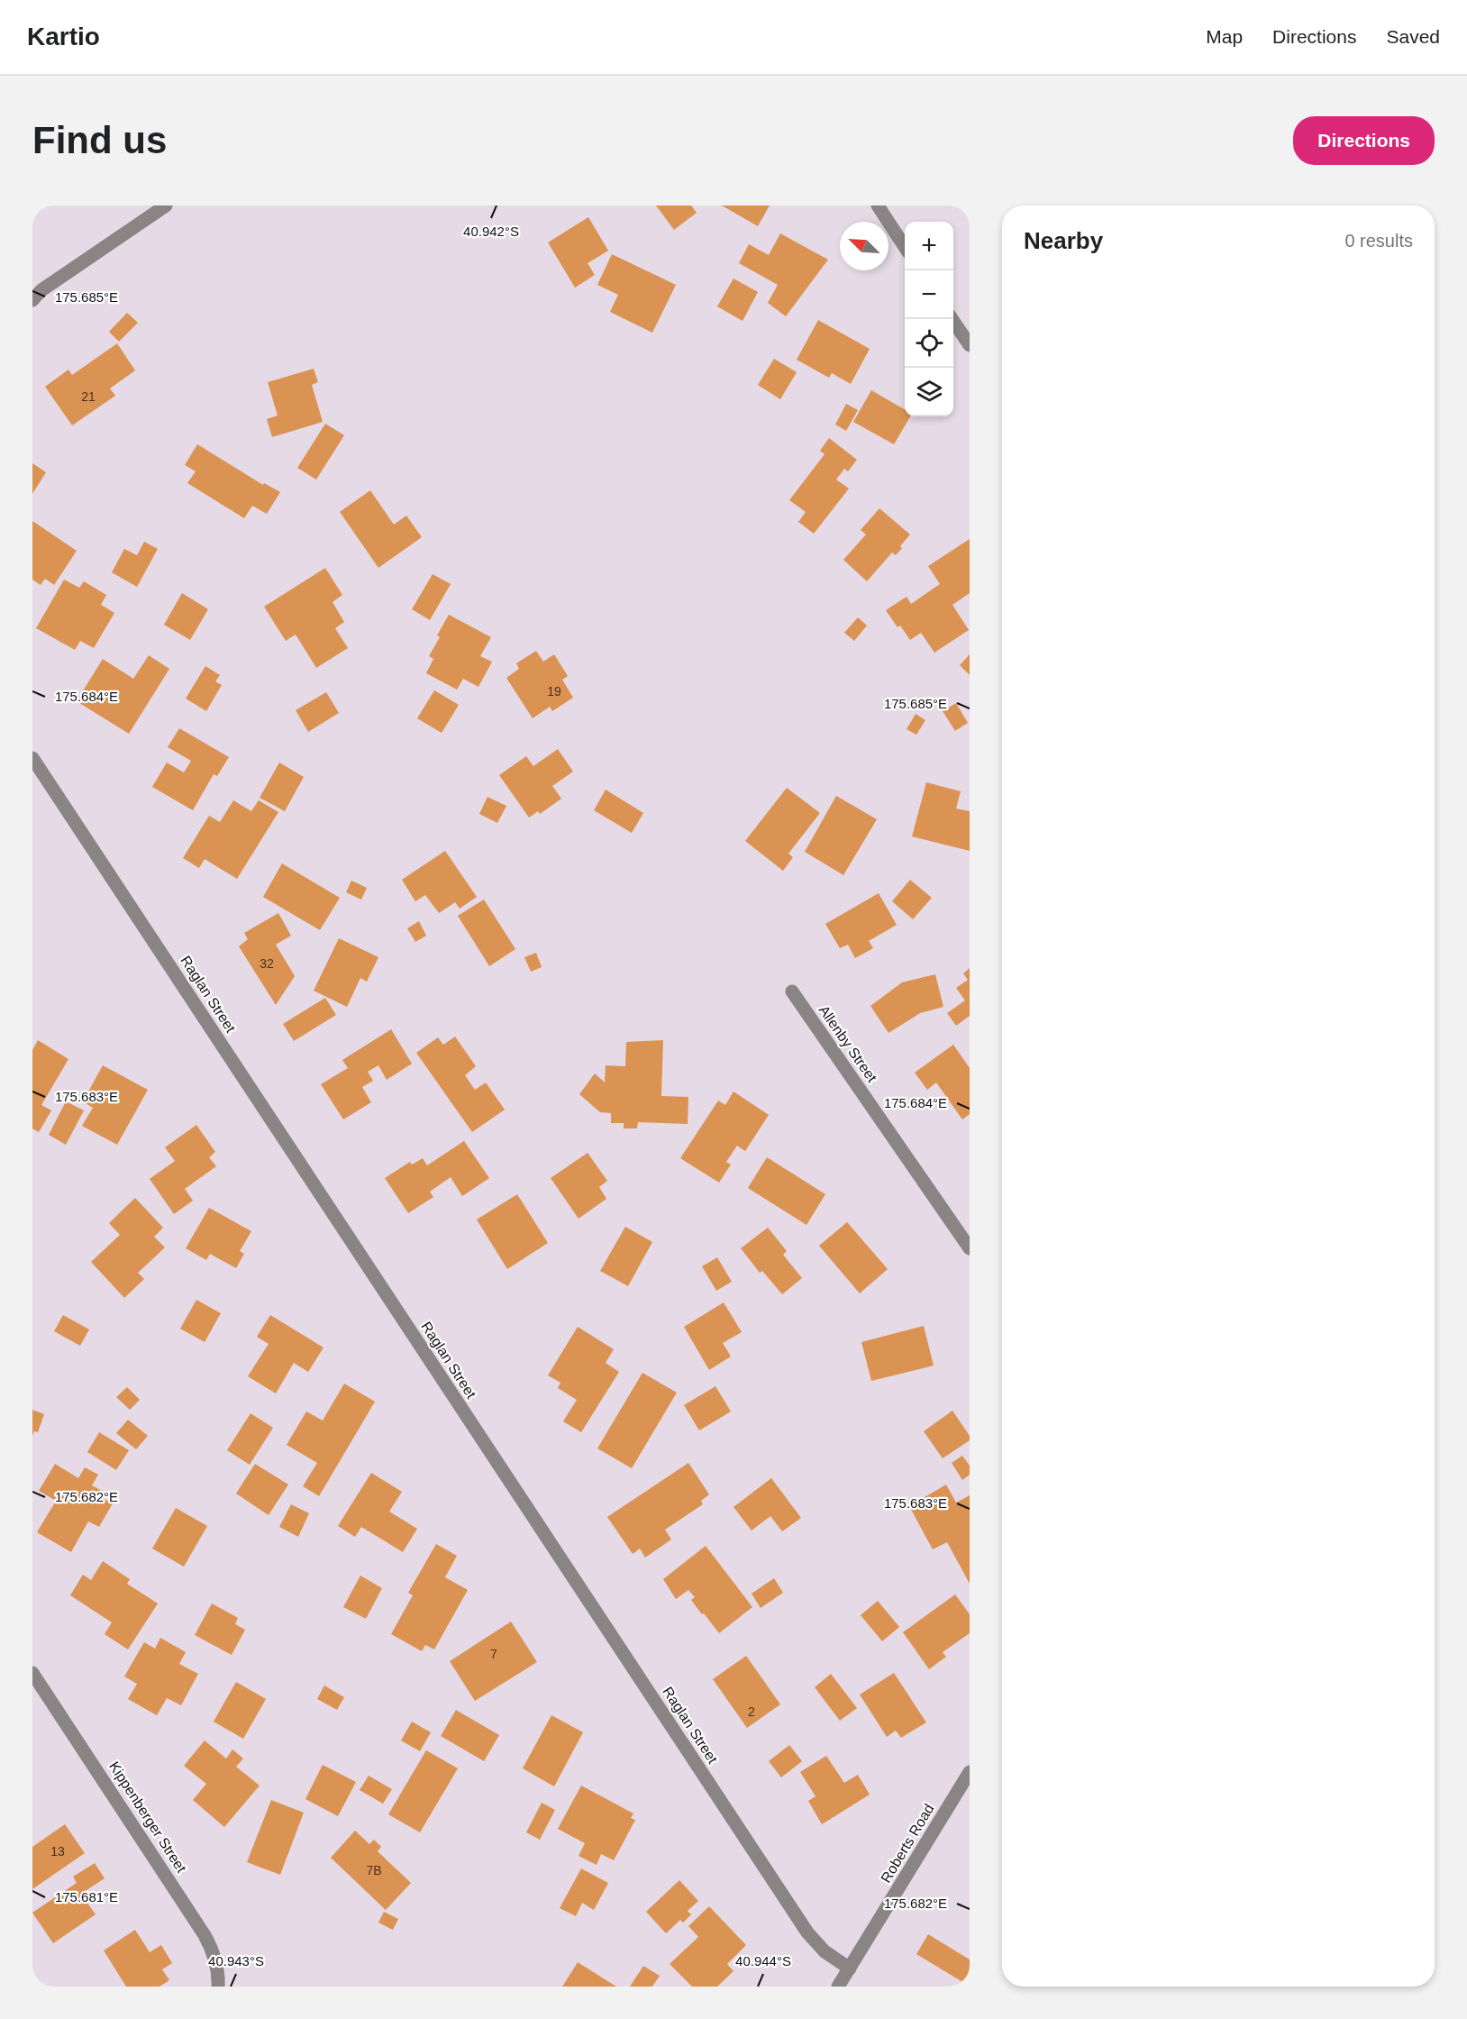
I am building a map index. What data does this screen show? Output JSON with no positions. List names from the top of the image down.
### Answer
{
  "streets": {
    "street": [
      "Raglan Street",
      "Allenby Street",
      "Kippenberger Street",
      "Roberts Road"
    ]
  },
  "crossings": [
    ["Raglan Street", "Roberts Road"]
  ],
  "house_numbers": [
    "21",
    "19",
    "32",
    "7",
    "2",
    "13",
    "7B"
  ],
  "north": "top left",
  "page": {
    "header": "Kartio",
    "nav": ["Map", "Directions", "Saved"],
    "buttons": "Directions",
    "title": "Find us",
    "heading": ["Nearby", "0 results"],
    "map_buttons": ["+", "−"]
  },
  "coordinates": [
    "40.942°S",
    "175.685°E",
    "175.684°E",
    "175.683°E",
    "175.682°E",
    "175.681°E",
    "40.943°S",
    "40.944°S"
  ]
}
